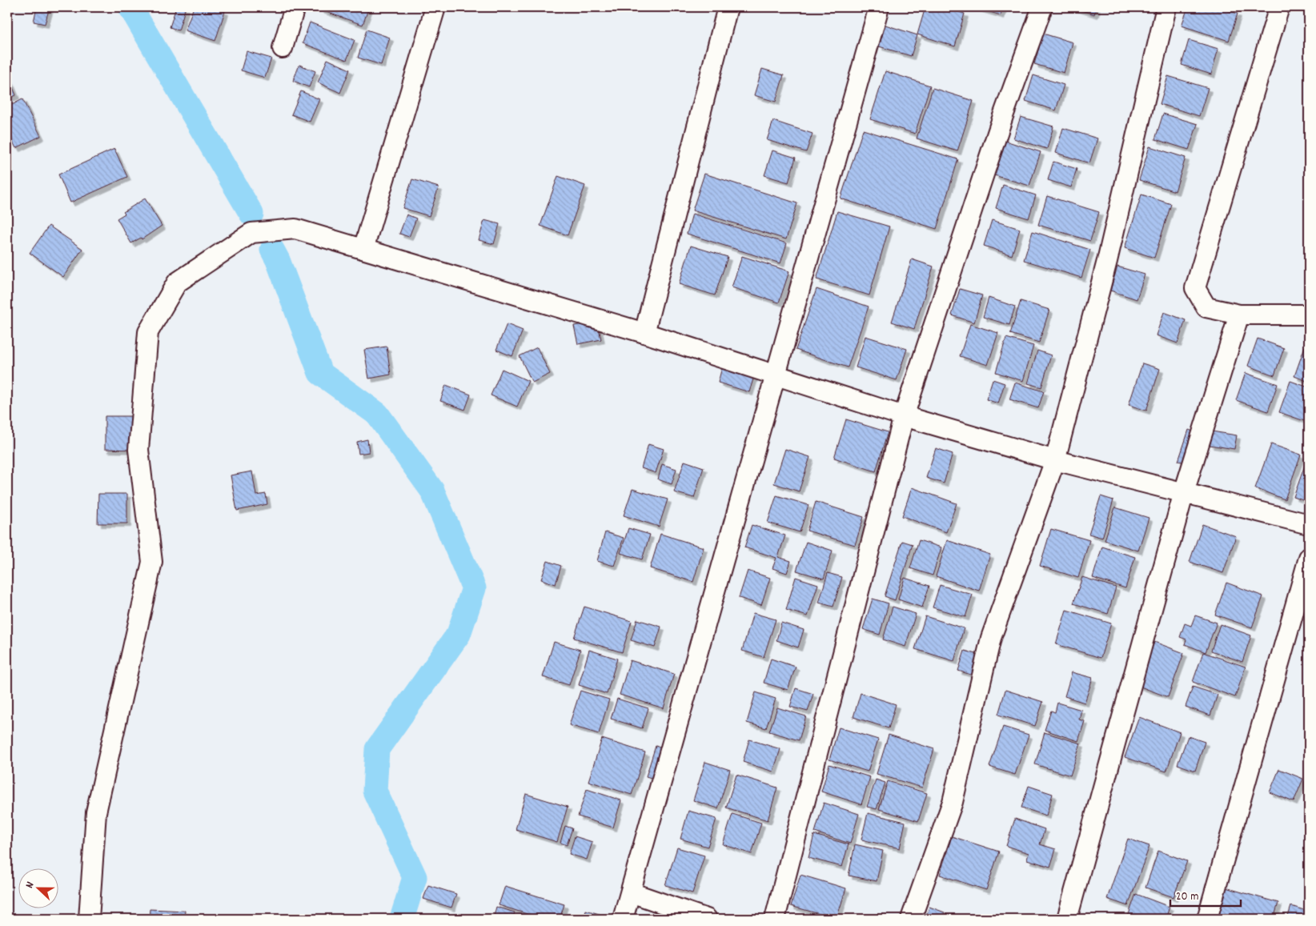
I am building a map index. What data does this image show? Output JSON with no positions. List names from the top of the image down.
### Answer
{
  "scale_bar": "20 m",
  "north": "left"
}
